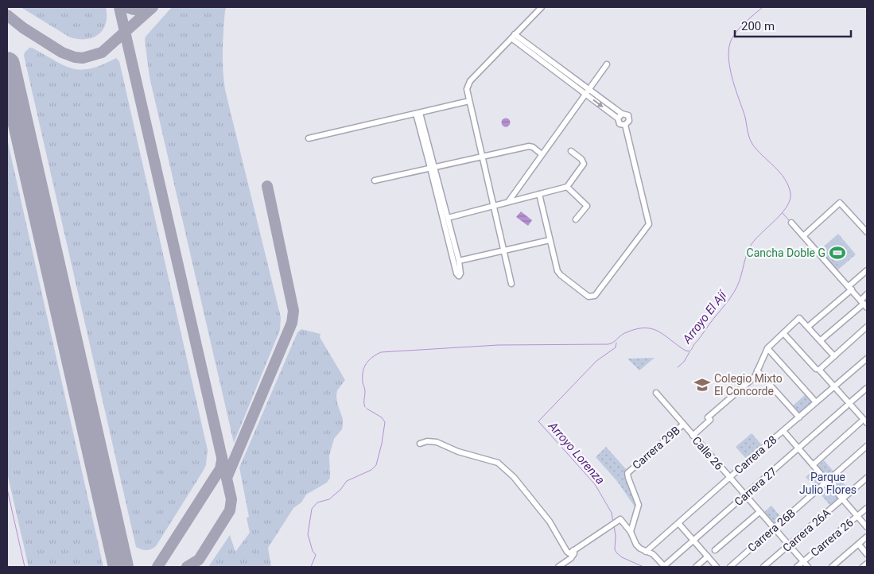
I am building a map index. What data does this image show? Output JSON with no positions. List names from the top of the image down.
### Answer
{
  "streets": {
    "street": [
      "Carrera 29B",
      "Calle 26",
      "Carrera 28",
      "Carrera 27",
      "Carrera 26B",
      "Carrera 26A",
      "Carrera 26"
    ]
  },
  "crossings": [
    ["Carrera 29B", "Calle 26"],
    ["Calle 26", "Carrera 28"],
    ["Calle 26", "Carrera 27"],
    ["Calle 26", "Carrera 26B"],
    ["Calle 26", "Carrera 26A"],
    ["Calle 26", "Carrera 26"]
  ],
  "water": ["Arroyo El Ají", "Arroyo Lorenza"],
  "parks": ["Parque Julio Flores"],
  "places": {
    "sports": ["Cancha Doble G"],
    "school or university": ["Colegio Mixto El Concorde"]
  },
  "scale_bar": "200 m"
}
